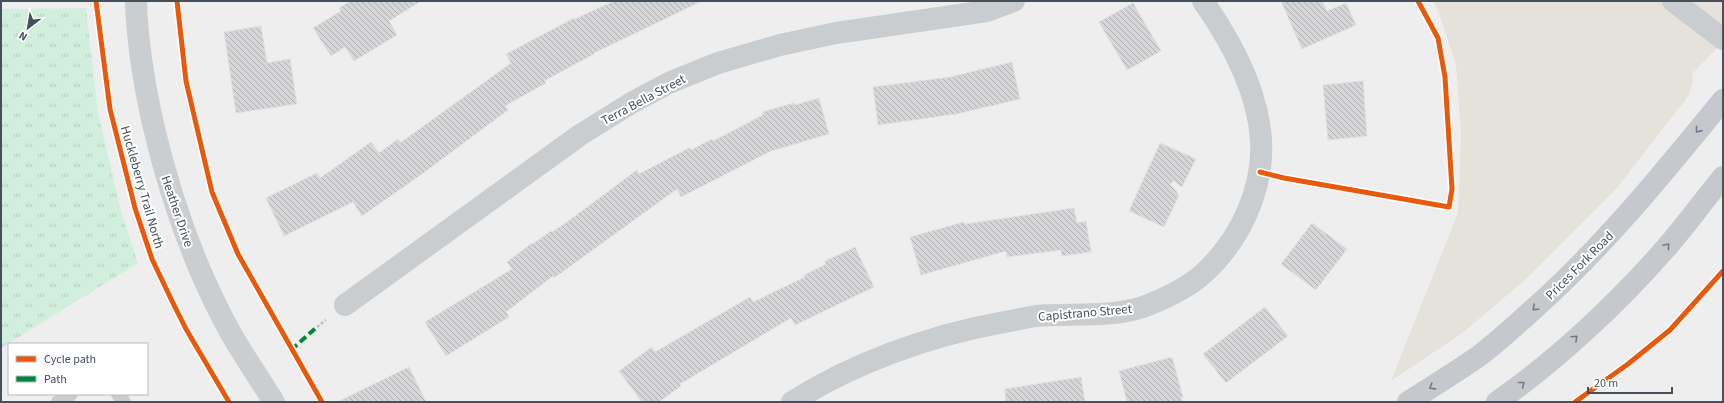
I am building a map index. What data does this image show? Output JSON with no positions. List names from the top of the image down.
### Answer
{
  "streets": {
    "main road": ["Prices Fork Road"],
    "street": ["Terra Bella Street", "Heather Drive", "Capistrano Street"],
    "cycle path": ["Huckleberry Trail North"]
  },
  "legend": ["Cycle path", "Path"],
  "scale_bar": "20 m",
  "north": "bottom left"
}
